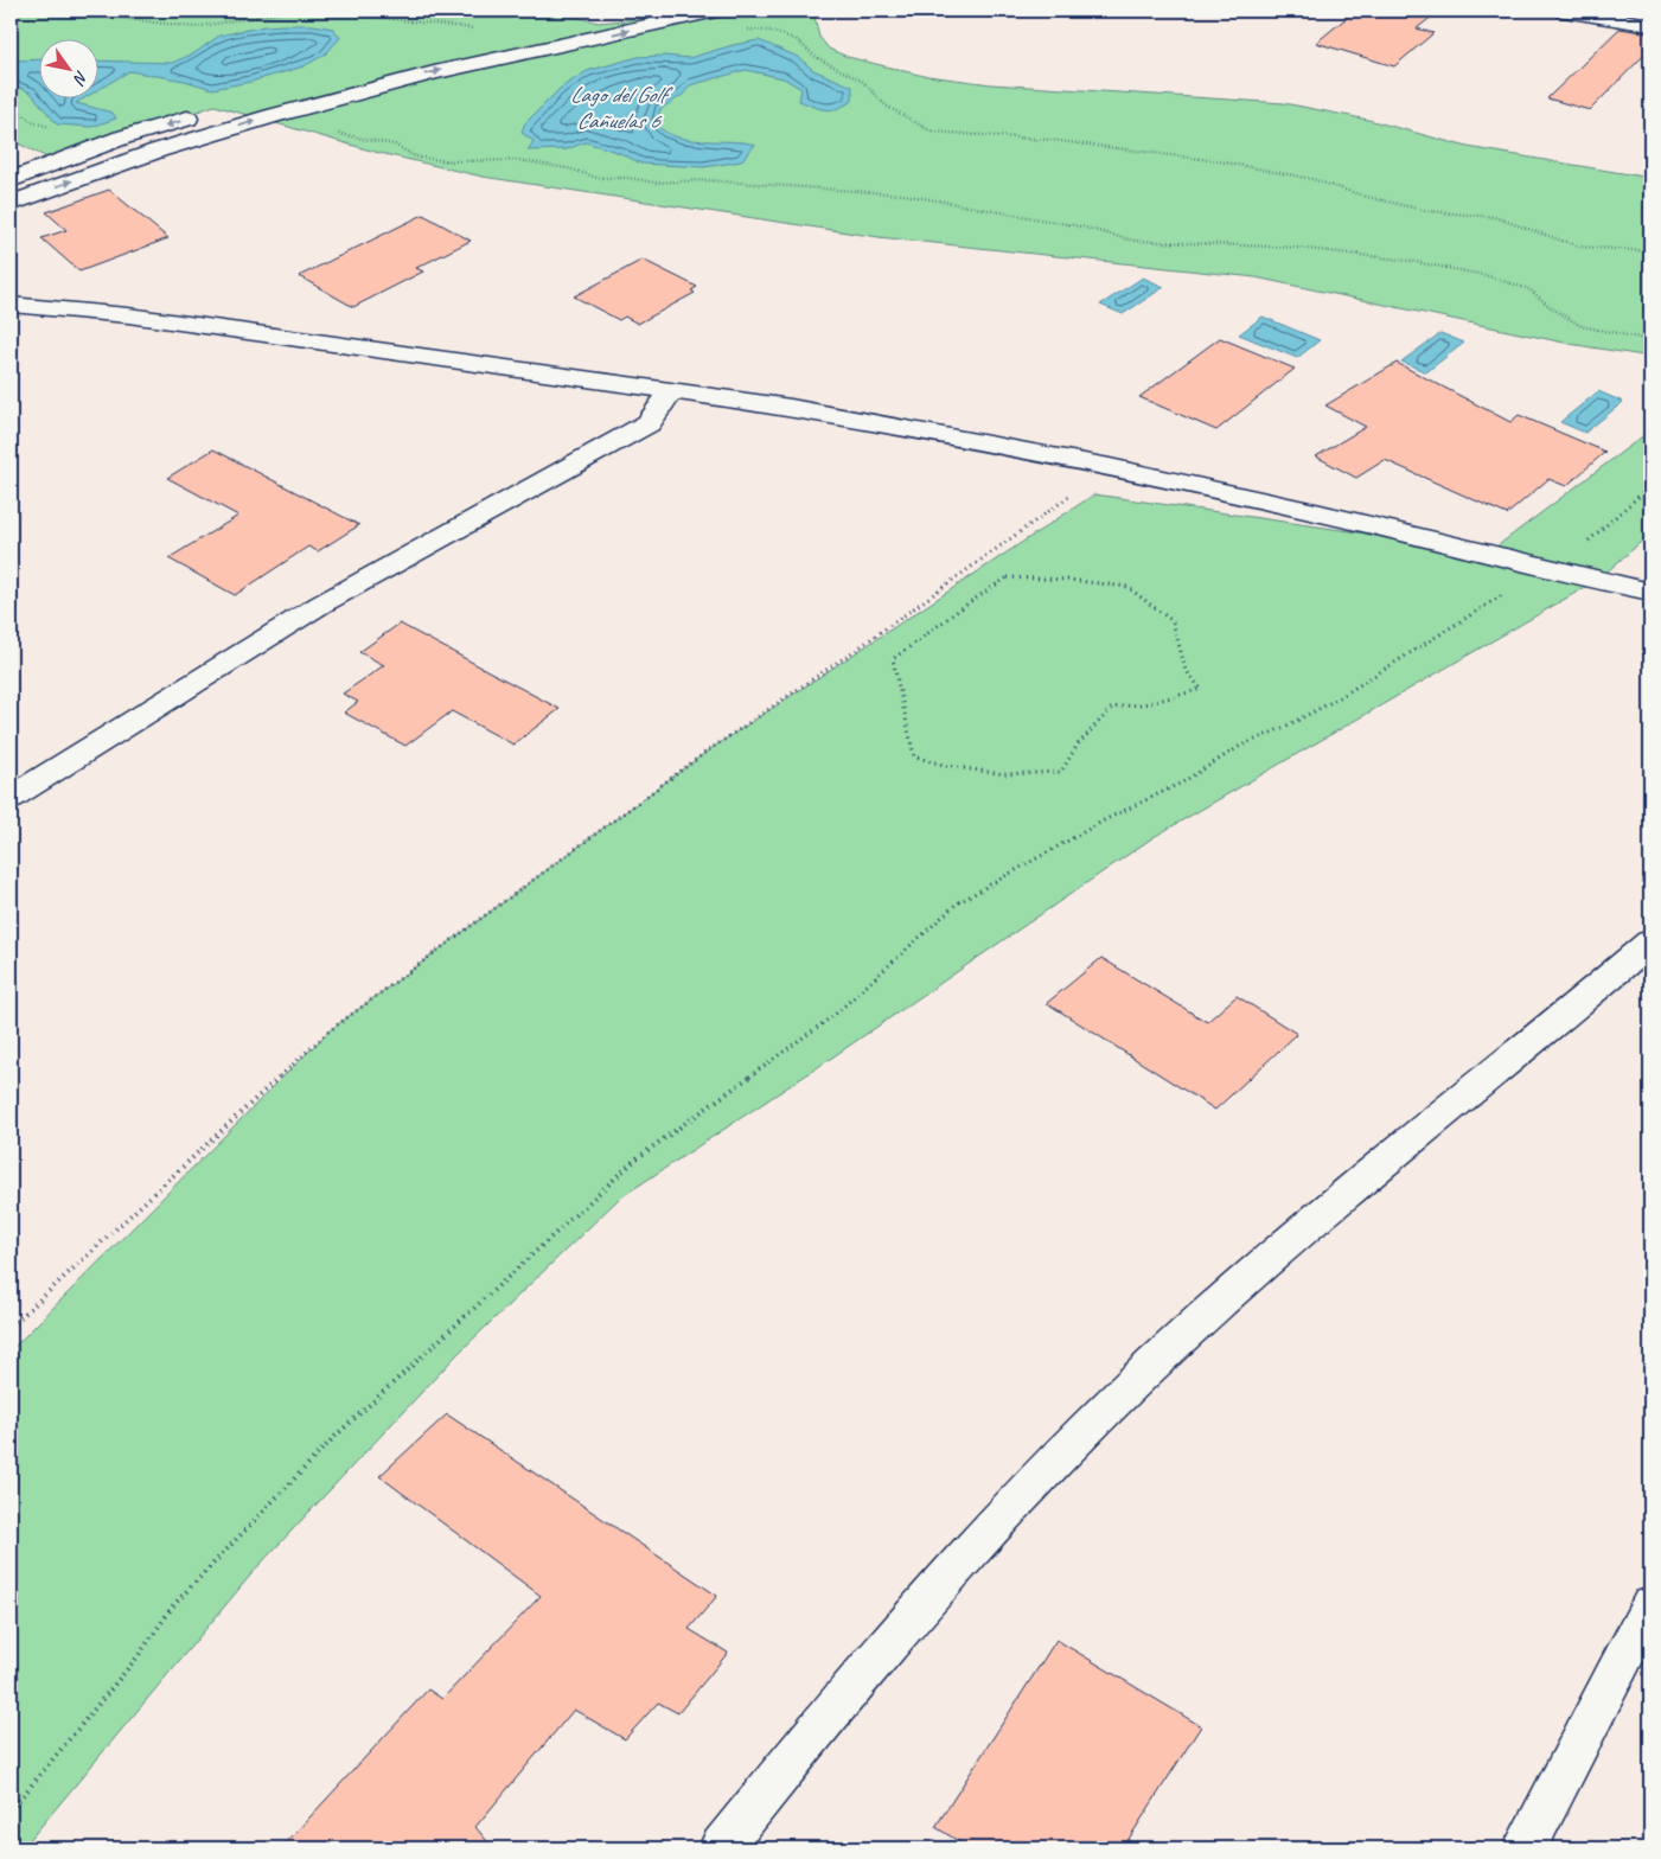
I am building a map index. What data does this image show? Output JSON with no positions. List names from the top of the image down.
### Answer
{
  "water": ["Lago del Golf Cañuelas 6"],
  "north": "bottom right"
}
